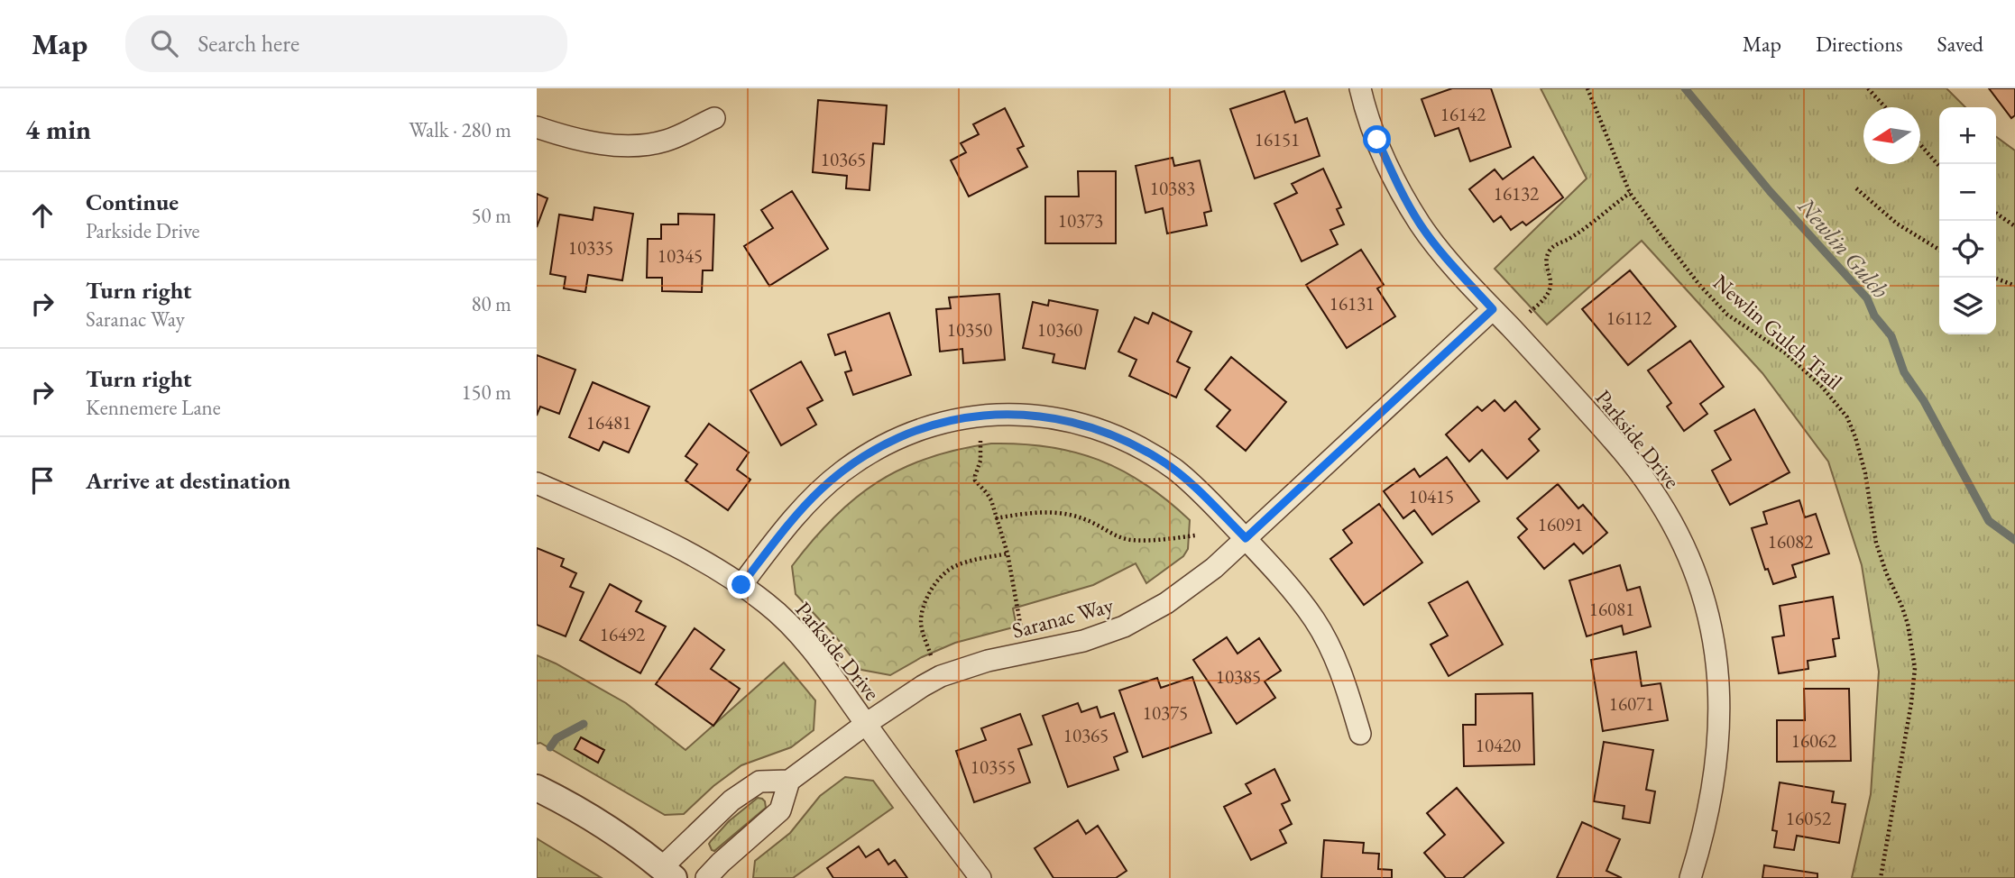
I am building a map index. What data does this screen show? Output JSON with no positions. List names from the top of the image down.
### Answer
{
  "streets": {
    "street": ["Parkside Drive", "Saranac Way"],
    "path": ["Newlin Gulch Trail"]
  },
  "crossings": [
    ["Parkside Drive", "Saranac Way"]
  ],
  "water": ["Newlin Gulch"],
  "house_numbers": [
    "16142",
    "16151",
    "10365",
    "10383",
    "16132",
    "10373",
    "10335",
    "10345",
    "16131",
    "16112",
    "10350",
    "10360",
    "16481",
    "10415",
    "16091",
    "16082",
    "16081",
    "16492",
    "10385",
    "16071",
    "10375",
    "10365",
    "16062",
    "10420",
    "10355",
    "16052"
  ],
  "north": "left",
  "page": {
    "header": "Map",
    "search": "Search here",
    "nav": ["Map", "Directions", "Saved"],
    "heading": ["4 min", "Walk · 280 m"],
    "map_buttons": ["+", "−"],
    "list": [
      ["Continue", "Parkside Drive", "50 m"],
      ["Turn right", "Saranac Way", "80 m"],
      ["Turn right", "Kennemere Lane", "150 m"],
      "Arrive at destination"
    ]
  }
}
